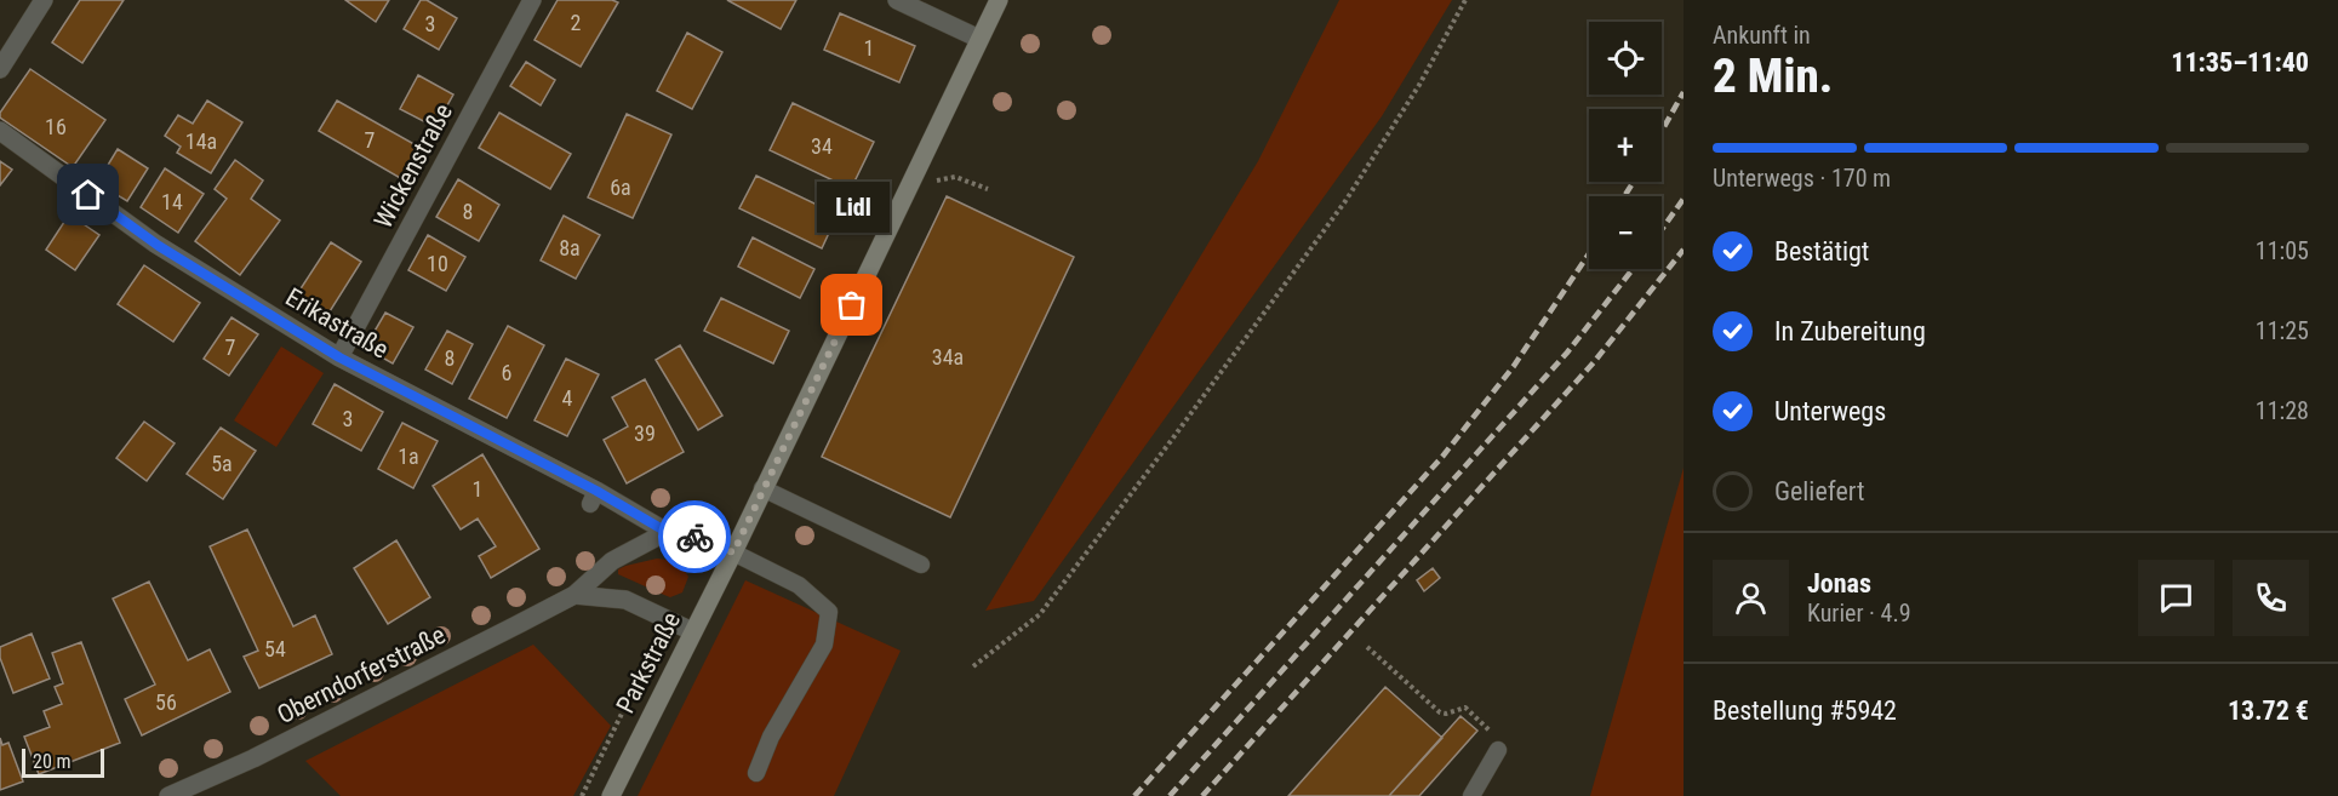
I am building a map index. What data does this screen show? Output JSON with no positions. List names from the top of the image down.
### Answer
{
  "streets": {
    "main road": ["Parkstraße"],
    "street": ["Wickenstraße", "Erikastraße", "Oberndorferstraße"]
  },
  "crossings": [
    ["Wickenstraße", "Erikastraße"],
    ["Erikastraße", "Oberndorferstraße"]
  ],
  "places": ["Lidl"],
  "house_numbers": [
    "2",
    "3",
    "1",
    "16",
    "7",
    "14a",
    "34",
    "6a",
    "14",
    "8",
    "8a",
    "10",
    "7",
    "34a",
    "8",
    "6",
    "4",
    "3",
    "39",
    "1a",
    "5a",
    "1",
    "54",
    "56"
  ],
  "scale_bar": "20 m",
  "page": {
    "heading": ["2 Min.", "Ankunft in", "11:35–11:40"],
    "panel": [
      "Jonas",
      "Kurier · 4.9",
      "Bestellung #5942",
      "13.72 €"
    ],
    "map_buttons": ["+", "−"],
    "bar": "Unterwegs · 170 m",
    "bubble": "Lidl",
    "list": [
      ["Bestätigt", "11:05"],
      ["In Zubereitung", "11:25"],
      ["Unterwegs", "11:28"],
      "Geliefert"
    ],
    "scale": "20 m"
  }
}
